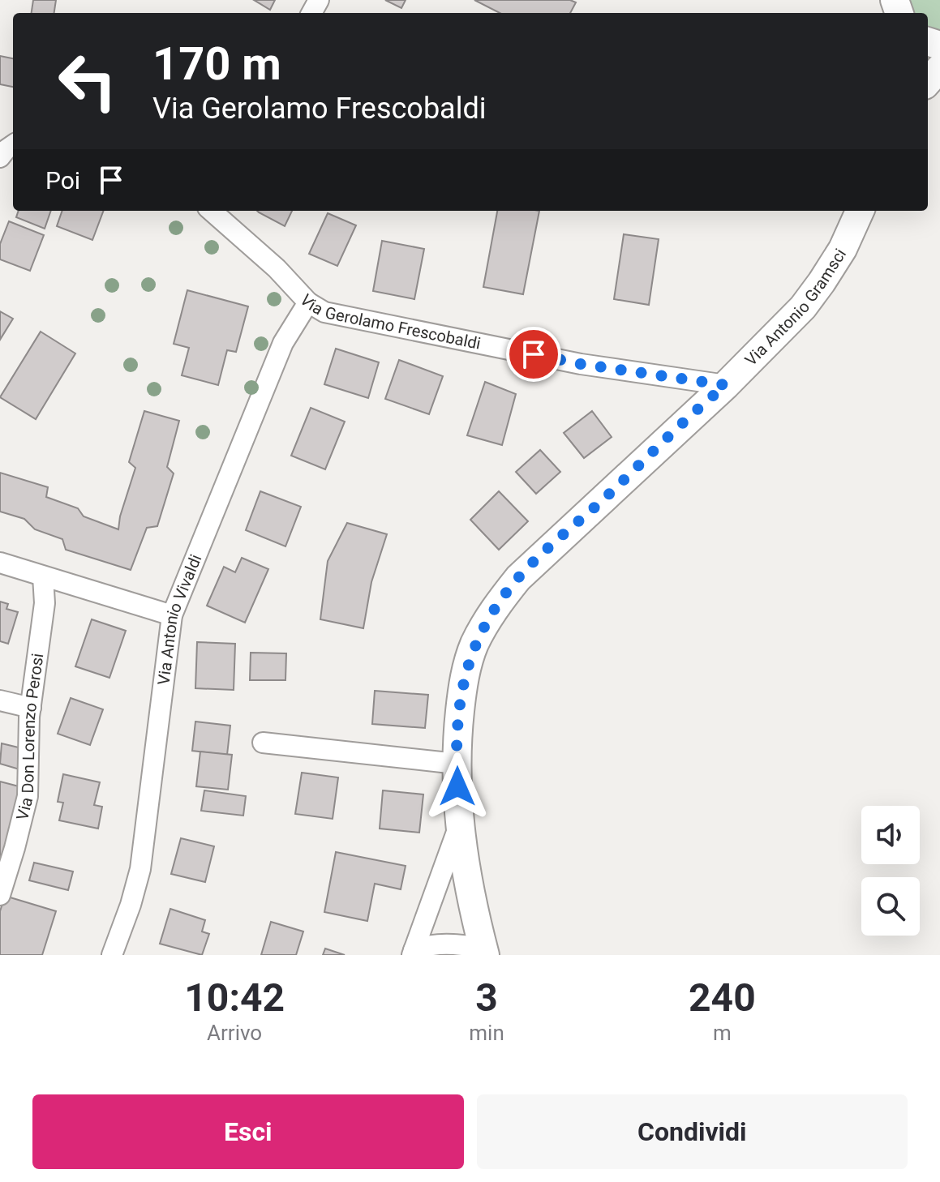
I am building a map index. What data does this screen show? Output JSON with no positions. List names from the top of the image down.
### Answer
{
  "streets": {
    "street": [
      "Via Antonio Gramsci",
      "Via Gerolamo Frescobaldi",
      "Via Antonio Vivaldi",
      "Via Don Lorenzo Perosi"
    ]
  },
  "crossings": [
    ["Via Antonio Gramsci", "Via Gerolamo Frescobaldi"],
    ["Via Gerolamo Frescobaldi", "Via Antonio Vivaldi"]
  ],
  "page": {
    "turn": ["170 m", "Via Gerolamo Frescobaldi"],
    "then": "Poi",
    "eta": [
      "10:42",
      "Arrivo",
      "3",
      "min",
      "240",
      "m"
    ],
    "buttons": ["Esci", "Condividi"]
  }
}
